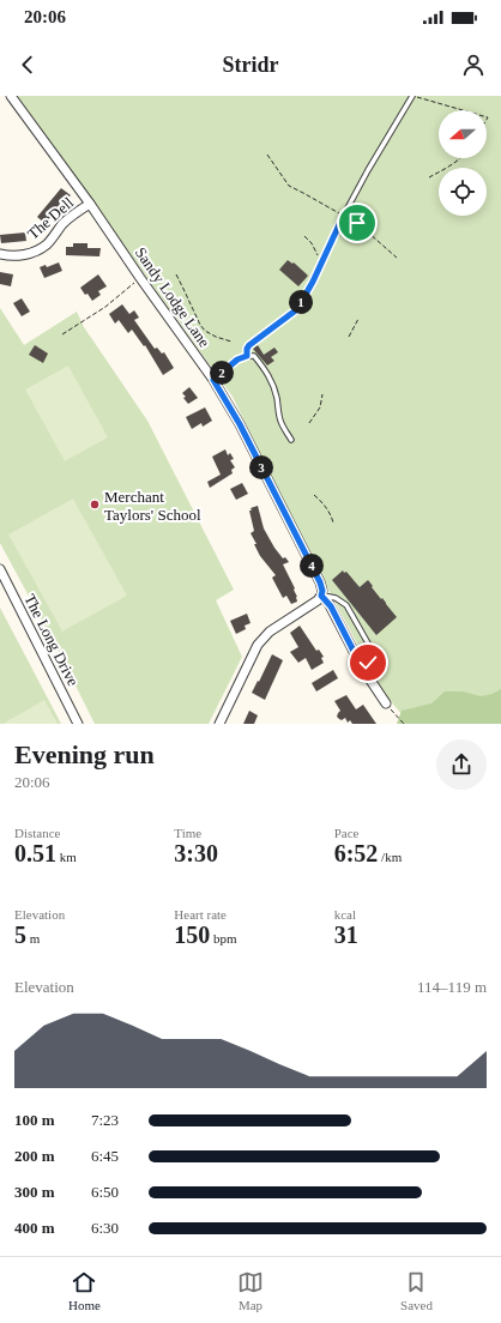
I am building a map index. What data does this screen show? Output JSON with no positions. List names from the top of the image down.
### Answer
{
  "streets": {
    "street": ["The Dell", "Sandy Lodge Lane", "The Long Drive"]
  },
  "crossings": [
    ["The Dell", "Sandy Lodge Lane"]
  ],
  "places": ["Merchant Taylors' School"],
  "north": "left",
  "page": {
    "status": "20:06",
    "header": "Stridr",
    "pins": [
      "1",
      "2",
      "3",
      "4"
    ],
    "heading": ["Evening run", "20:06"],
    "stats": [
      ["Distance", "0.51 km"],
      ["Time", "3:30"],
      ["Pace", "6:52 /km"],
      ["Elevation", "5 m"],
      ["Heart rate", "150 bpm"],
      ["kcal", "31"]
    ],
    "chart": ["Elevation", "114–119 m"],
    "list": [
      {
        "name": "100 m",
        "note": "7:23"
      },
      {
        "name": "200 m",
        "note": "6:45"
      },
      {
        "name": "300 m",
        "note": "6:50"
      },
      {
        "name": "400 m",
        "note": "6:30"
      }
    ],
    "tabs": ["Home", "Map", "Saved"]
  }
}
